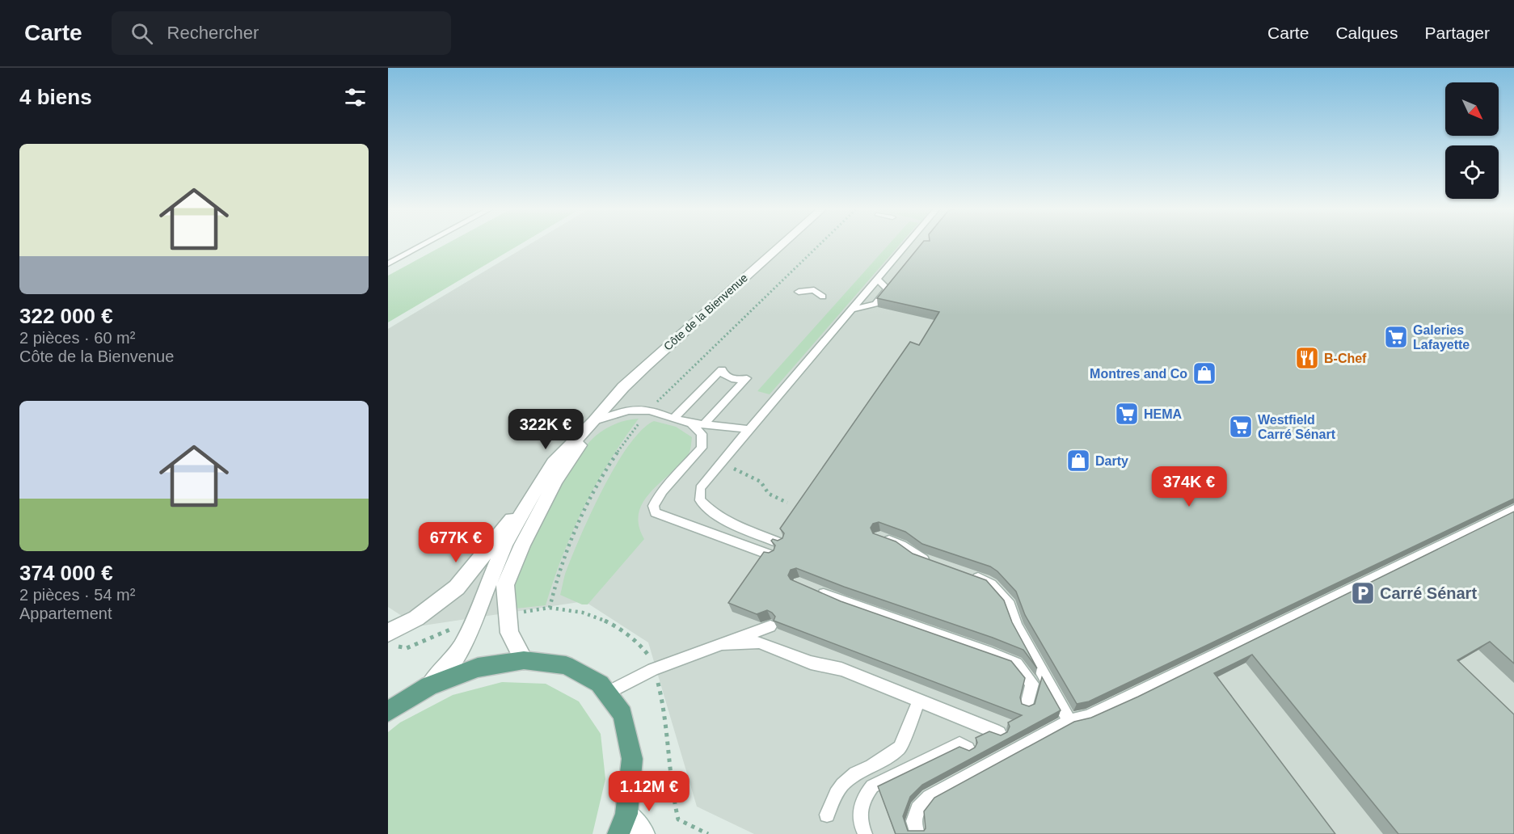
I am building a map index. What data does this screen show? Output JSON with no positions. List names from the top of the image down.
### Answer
{
  "streets": {
    "street": ["Côte de la Bienvenue"]
  },
  "places": {
    "supermarket": ["Galeries Lafayette", "HEMA", "Westfield Carré Sénart"],
    "restaurant": ["B-Chef"],
    "shop": ["Montres and Co", "Darty"],
    "parking": ["Carré Sénart"]
  },
  "north": "bottom right",
  "page": {
    "header": "Carte",
    "search": "Rechercher",
    "nav": ["Carte", "Calques", "Partager"],
    "heading": "4 biens",
    "list": [
      {
        "name": "322 000 €",
        "note": "2 pièces · 60 m² · Côte de la Bienvenue"
      },
      {
        "name": "374 000 €",
        "note": "2 pièces · 54 m² · Appartement"
      }
    ],
    "price": [
      "322K €",
      "374K €",
      "677K €",
      "1.12M €"
    ]
  }
}
